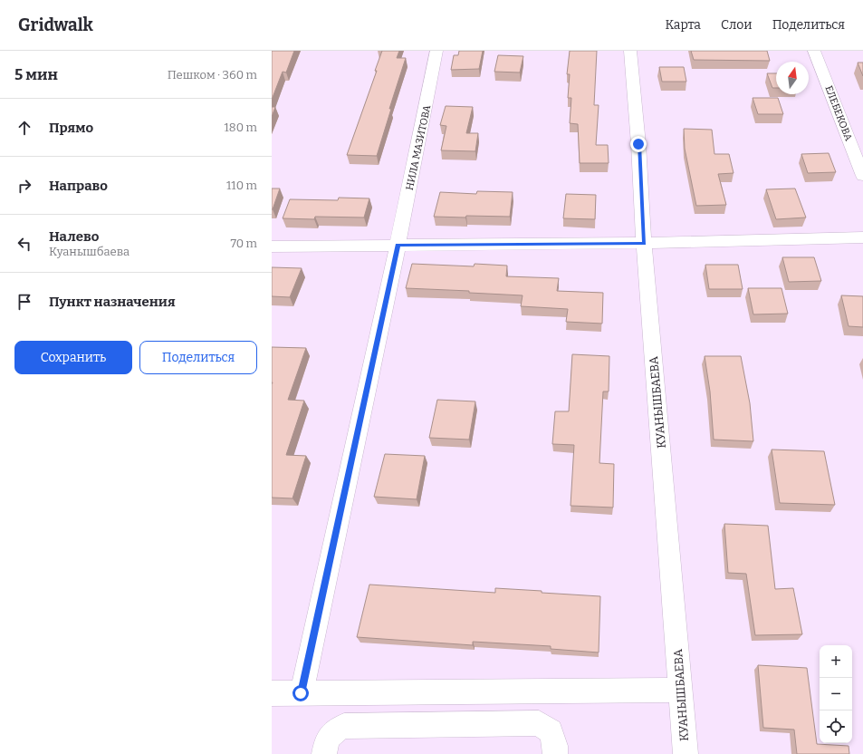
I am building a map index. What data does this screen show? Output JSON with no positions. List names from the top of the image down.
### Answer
{
  "streets": {
    "street": ["ЕЛЕБЕКОВА", "НИЛА МАЗИТОВА", "КУАНЫШБАЕВА"]
  },
  "north": "top",
  "page": {
    "header": "Gridwalk",
    "nav": ["Карта", "Слои", "Поделиться"],
    "heading": ["5 мин", "Пешком · 360 m"],
    "list": [
      ["Прямо", "180 m"],
      ["Направо", "110 m"],
      ["Налево", "Куанышбаева", "70 m"],
      "Пункт назначения"
    ],
    "buttons": ["Сохранить", "Поделиться"],
    "map_buttons": ["+", "−"]
  }
}
